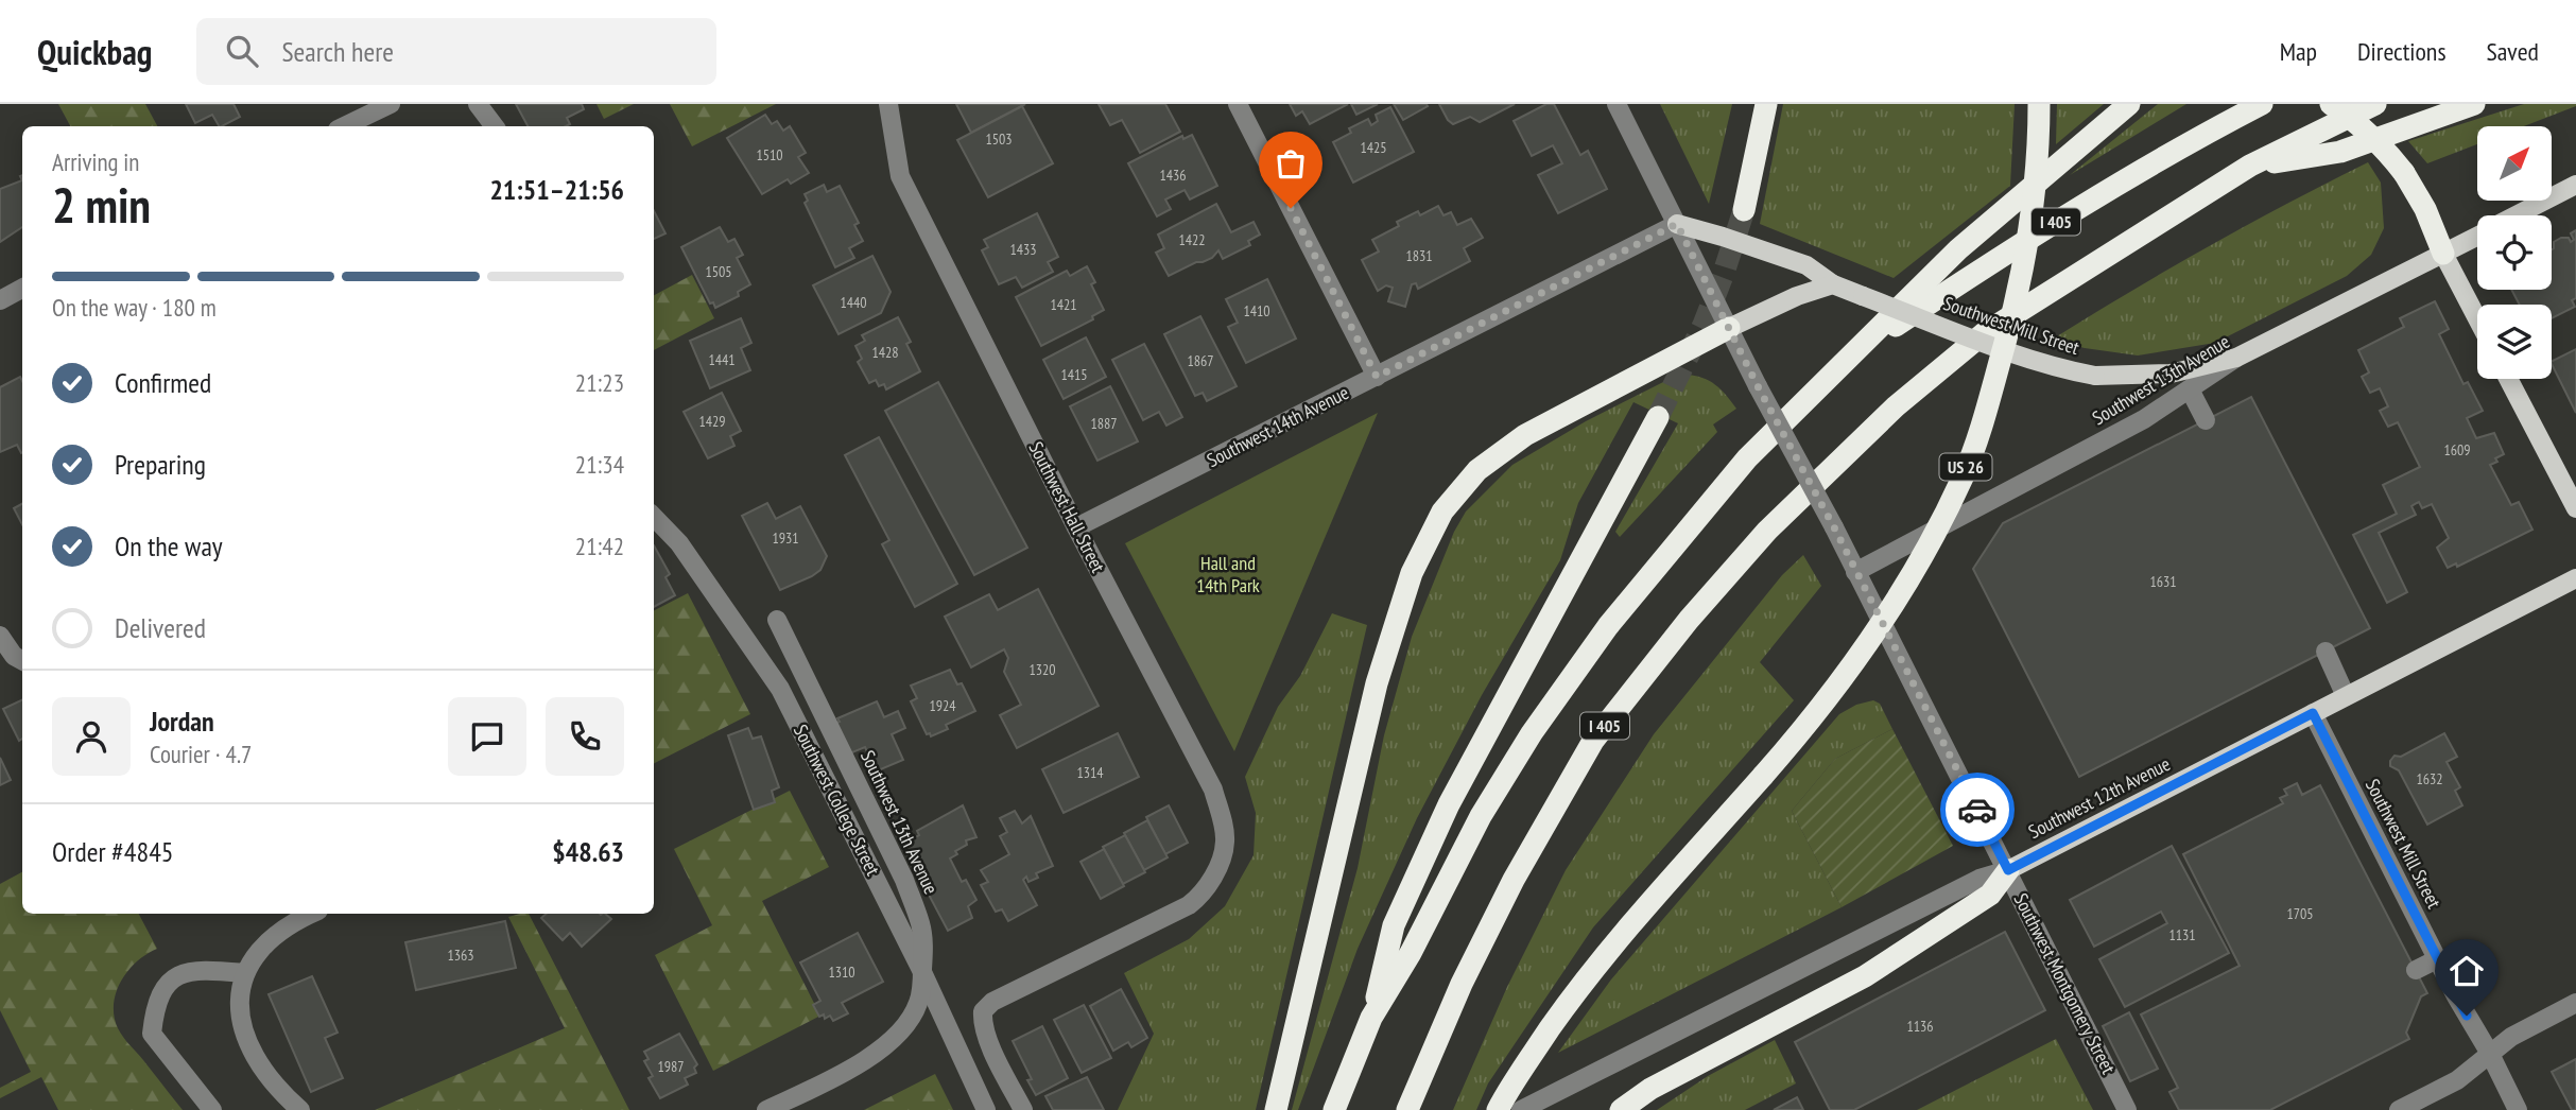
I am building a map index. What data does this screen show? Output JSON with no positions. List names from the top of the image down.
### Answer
{
  "streets": {
    "highway": ["I 405", "US 26"],
    "main road": ["Southwest Mill Street", "Southwest 13th Avenue", "Southwest 12th Avenue"],
    "street": [
      "Southwest 14th Avenue",
      "Southwest Hall Street",
      "Southwest College Street",
      "Southwest Montgomery Street"
    ]
  },
  "crossings": [
    ["Southwest Mill Street", "Southwest 13th Avenue"],
    ["Southwest Mill Street", "Southwest 14th Avenue"],
    ["Southwest Mill Street", "Southwest 12th Avenue"],
    ["Southwest Mill Street", "Southwest Montgomery Street"],
    ["Southwest 13th Avenue", "Southwest College Street"],
    ["Southwest 13th Avenue", "Southwest Montgomery Street"],
    ["Southwest 14th Avenue", "Southwest Hall Street"],
    ["Southwest 14th Avenue", "Southwest Montgomery Street"],
    ["Southwest 12th Avenue", "Southwest Montgomery Street"]
  ],
  "parks": ["Hall and 14th Park"],
  "house_numbers": [
    "1503",
    "1425",
    "1510",
    "1436",
    "1422",
    "1433",
    "1831",
    "1505",
    "1440",
    "1421",
    "1410",
    "1428",
    "1441",
    "1867",
    "1415",
    "1429",
    "1887",
    "1609",
    "1931",
    "1631",
    "1320",
    "1924",
    "1314",
    "1632",
    "1705",
    "1131",
    "1363",
    "1310",
    "1136",
    "1987"
  ],
  "north": "top right",
  "page": {
    "header": "Quickbag",
    "search": "Search here",
    "nav": ["Map", "Directions", "Saved"],
    "heading": ["2 min", "Arriving in", "21:51–21:56"],
    "panel": [
      "Jordan",
      "Courier · 4.7",
      "Order #4845",
      "$48.63"
    ],
    "bar": "On the way · 180 m",
    "list": [
      ["Confirmed", "21:23"],
      ["Preparing", "21:34"],
      ["On the way", "21:42"],
      "Delivered"
    ]
  }
}
